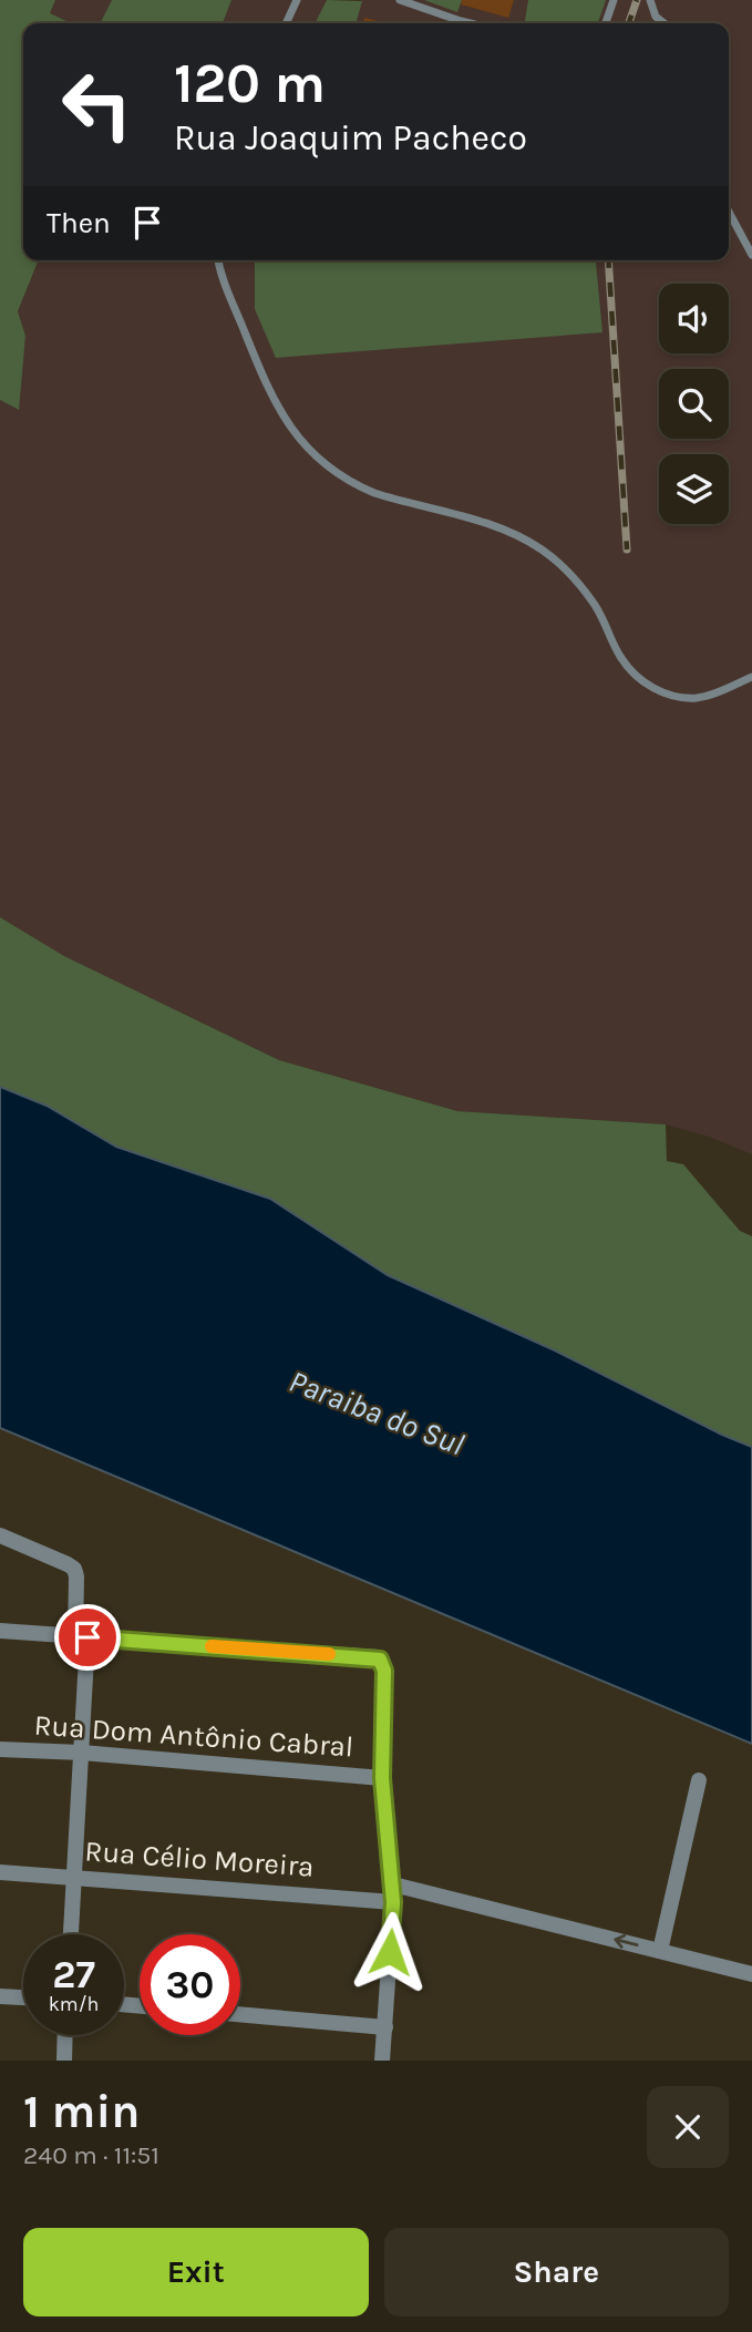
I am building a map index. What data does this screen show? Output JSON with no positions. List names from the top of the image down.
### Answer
{
  "streets": {
    "street": ["Rua Dom Antônio Cabral", "Rua Célio Moreira"]
  },
  "water": ["Paraiba do Sul"],
  "page": {
    "turn": ["120 m", "Rua Joaquim Pacheco"],
    "then": "Then",
    "speed": "27 km/h",
    "limit": "30",
    "heading": ["1 min", "240 m · 11:51"],
    "buttons": ["Exit", "Share"]
  }
}
